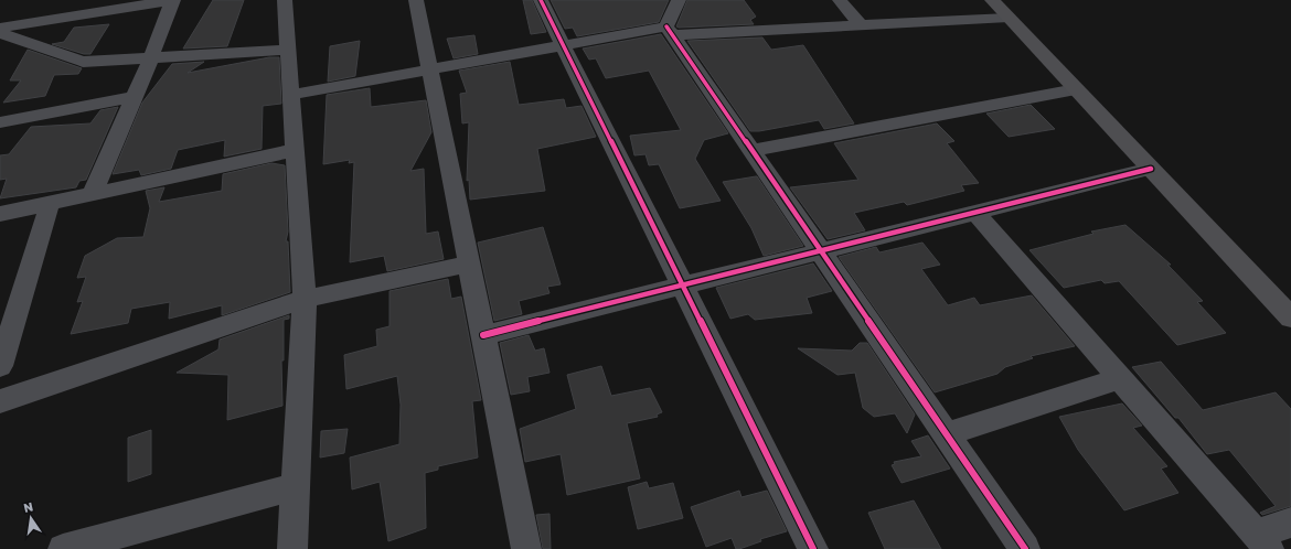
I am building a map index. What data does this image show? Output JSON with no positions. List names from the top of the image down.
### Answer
{
  "north": "top"
}
